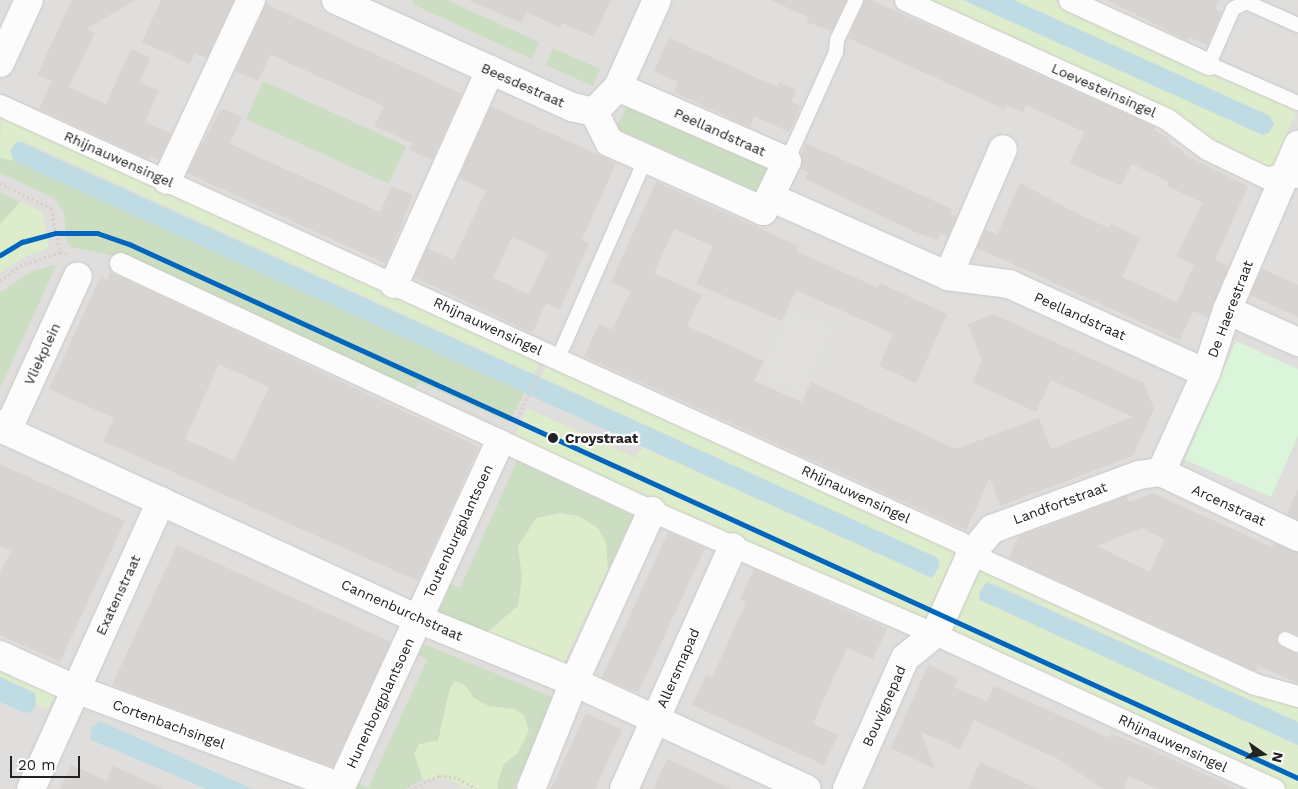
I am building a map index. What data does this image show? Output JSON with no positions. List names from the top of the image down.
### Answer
{
  "streets": {
    "street": [
      "Beesdestraat",
      "Loevesteinsingel",
      "Peellandstraat",
      "Rhijnauwensingel",
      "De Haerestraat",
      "Vliekplein",
      "Landfortstraat",
      "Arcenstraat",
      "Toutenburgplantsoen",
      "Exatenstraat",
      "Cannenburchstraat",
      "Allersmapad",
      "Hunenborgplantsoen",
      "Bouvignepad",
      "Cortenbachsingel"
    ]
  },
  "crossings": [
    ["Loevesteinsingel", "De Haerestraat"],
    ["Peellandstraat", "De Haerestraat"],
    ["Rhijnauwensingel", "Landfortstraat"],
    ["Rhijnauwensingel", "Allersmapad"],
    ["Rhijnauwensingel", "Bouvignepad"],
    ["De Haerestraat", "Landfortstraat"],
    ["De Haerestraat", "Arcenstraat"],
    ["Vliekplein", "Cannenburchstraat"],
    ["Landfortstraat", "Arcenstraat"],
    ["Toutenburgplantsoen", "Cannenburchstraat"],
    ["Toutenburgplantsoen", "Hunenborgplantsoen"],
    ["Exatenstraat", "Cannenburchstraat"],
    ["Exatenstraat", "Cortenbachsingel"],
    ["Cannenburchstraat", "Allersmapad"],
    ["Cannenburchstraat", "Hunenborgplantsoen"],
    ["Hunenborgplantsoen", "Cortenbachsingel"]
  ],
  "places": ["Croystraat"],
  "scale_bar": "20 m",
  "north": "right"
}
